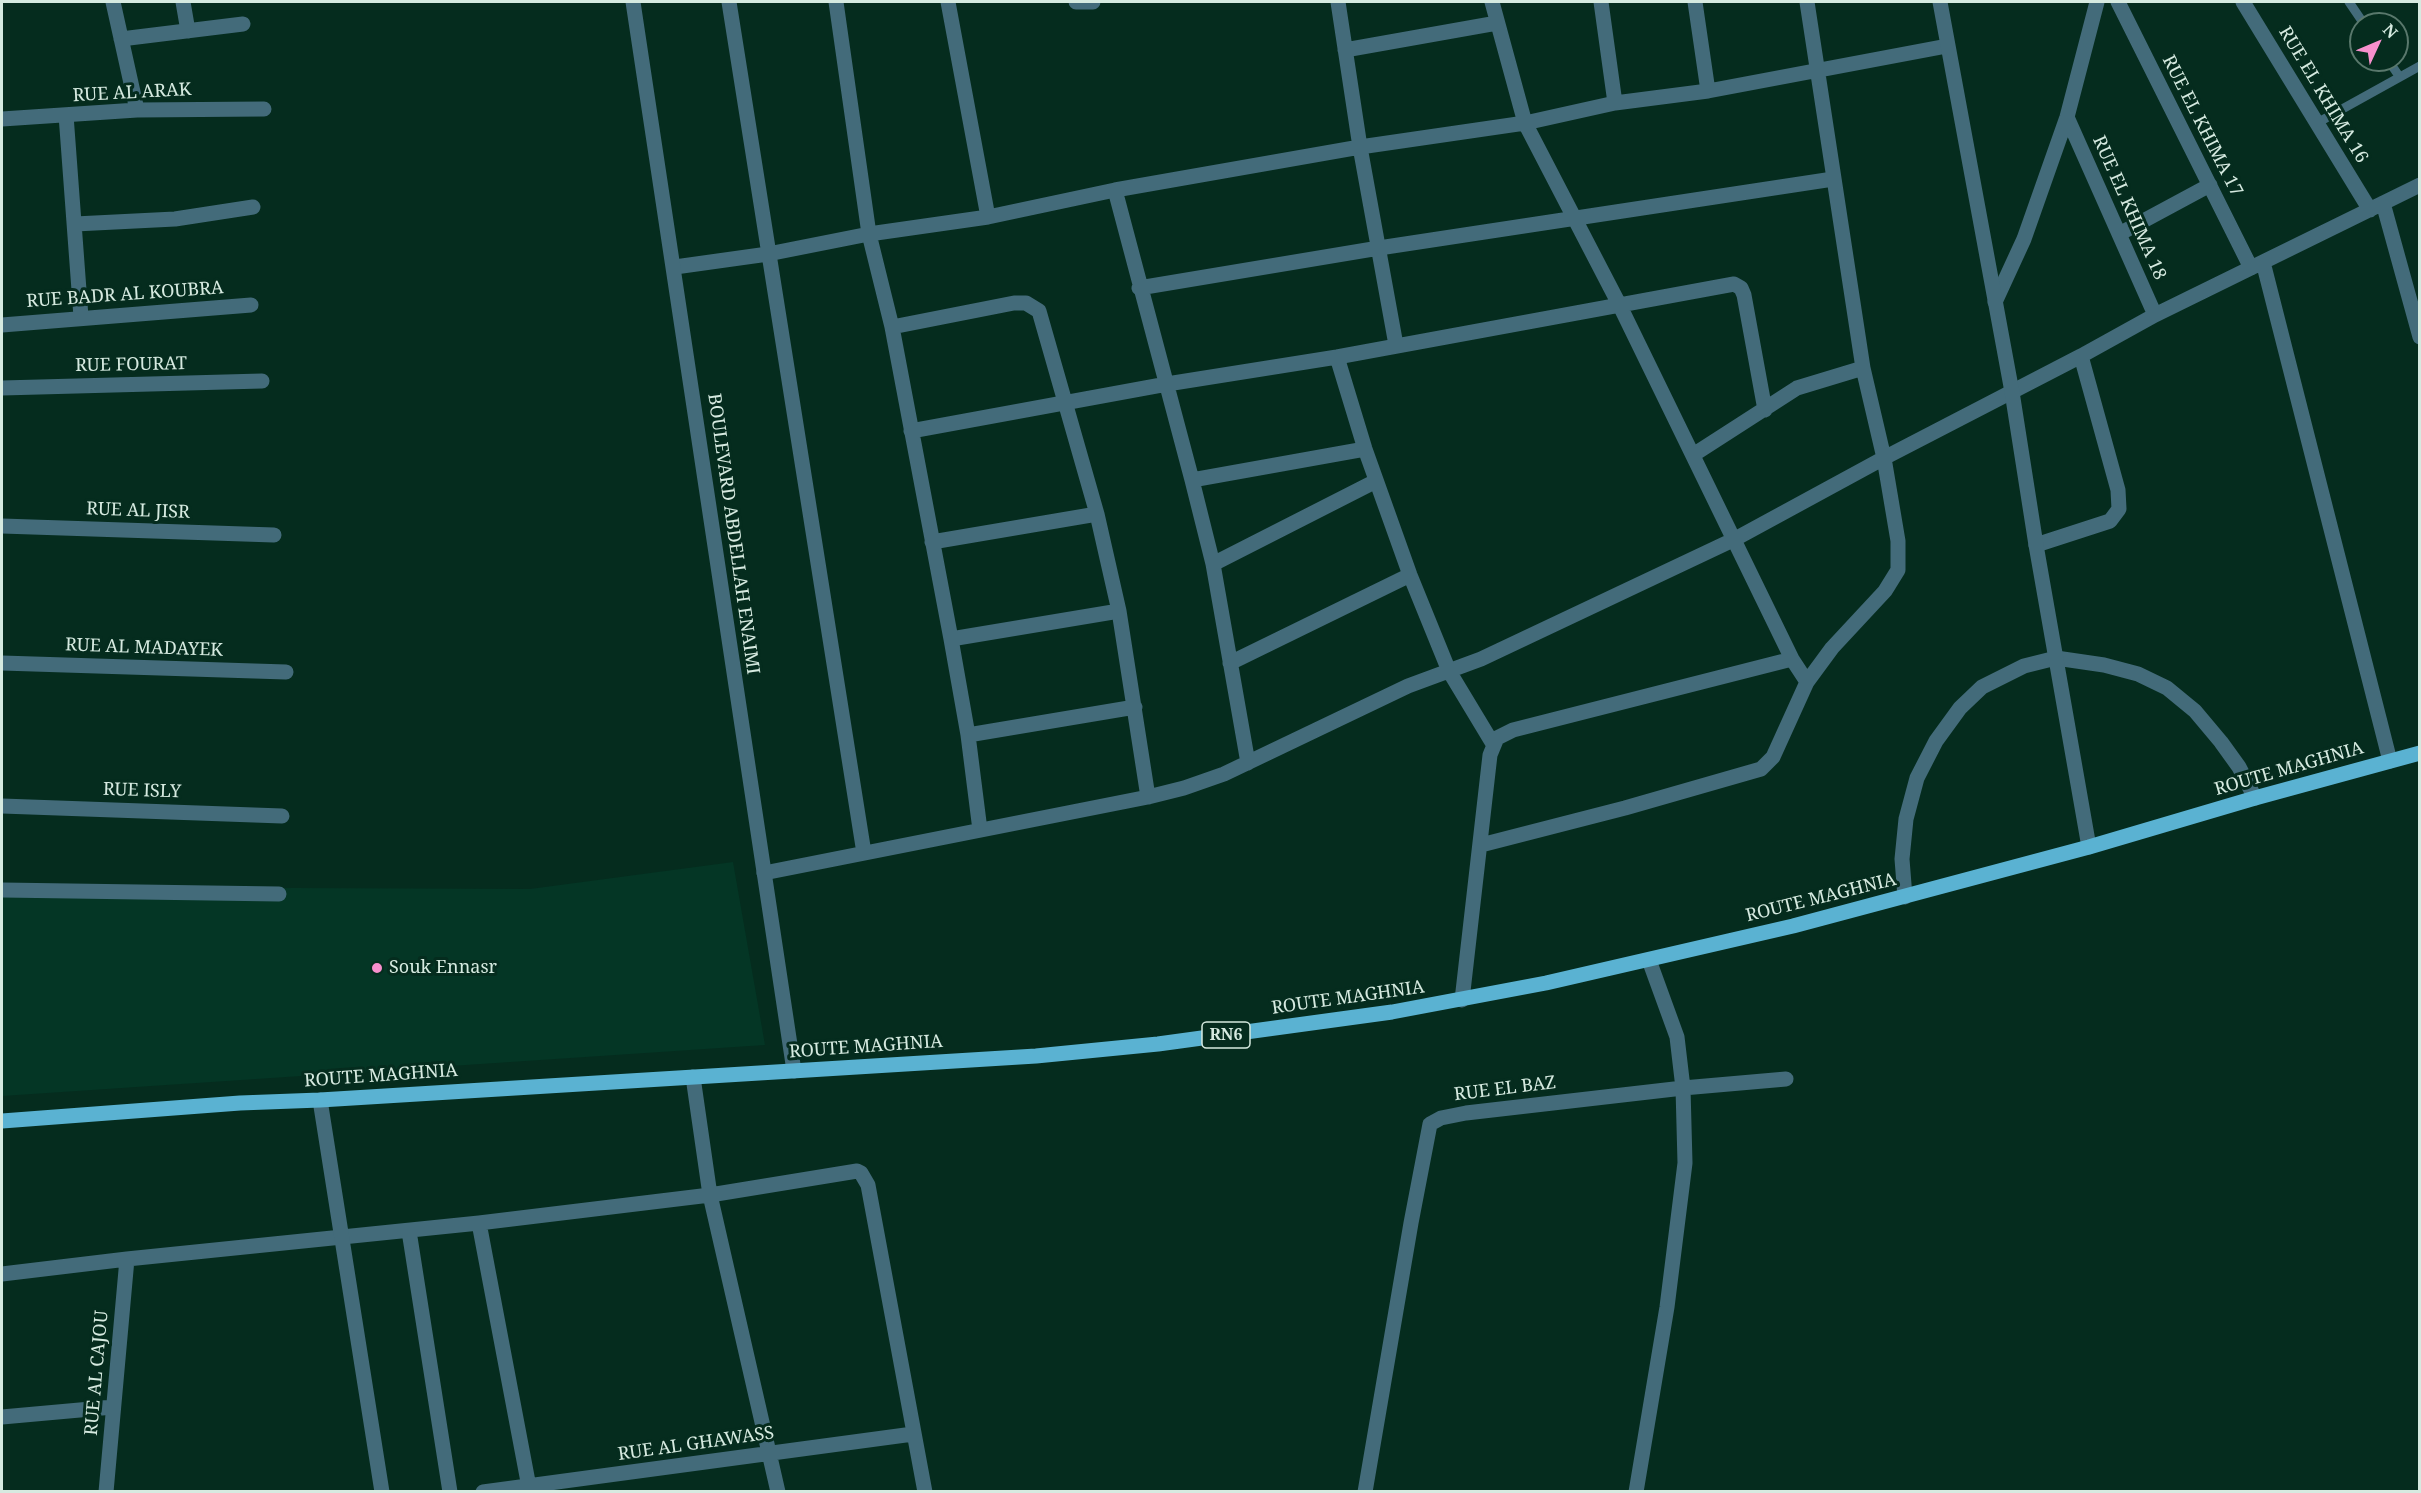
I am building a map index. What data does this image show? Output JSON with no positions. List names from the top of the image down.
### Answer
{
  "streets": {
    "main road": ["ROUTE MAGHNIA", "RN6"],
    "street": [
      "RUE AL ARAK",
      "RUE EL KHIMA 16",
      "RUE EL KHIMA 17",
      "RUE EL KHIMA 18",
      "RUE BADR AL KOUBRA",
      "RUE FOURAT",
      "RUE AL JISR",
      "BOULEVARD ABDELLAH ENAIMI",
      "RUE AL MADAYEK",
      "RUE ISLY",
      "RUE EL BAZ",
      "RUE AL CAJOU",
      "RUE AL GHAWASS"
    ]
  },
  "crossings": [
    ["RUE EL KHIMA 17", "ROUTE MAGHNIA"],
    ["BOULEVARD ABDELLAH ENAIMI", "ROUTE MAGHNIA"]
  ],
  "places": ["Souk Ennasr"],
  "north": "top right"
}
